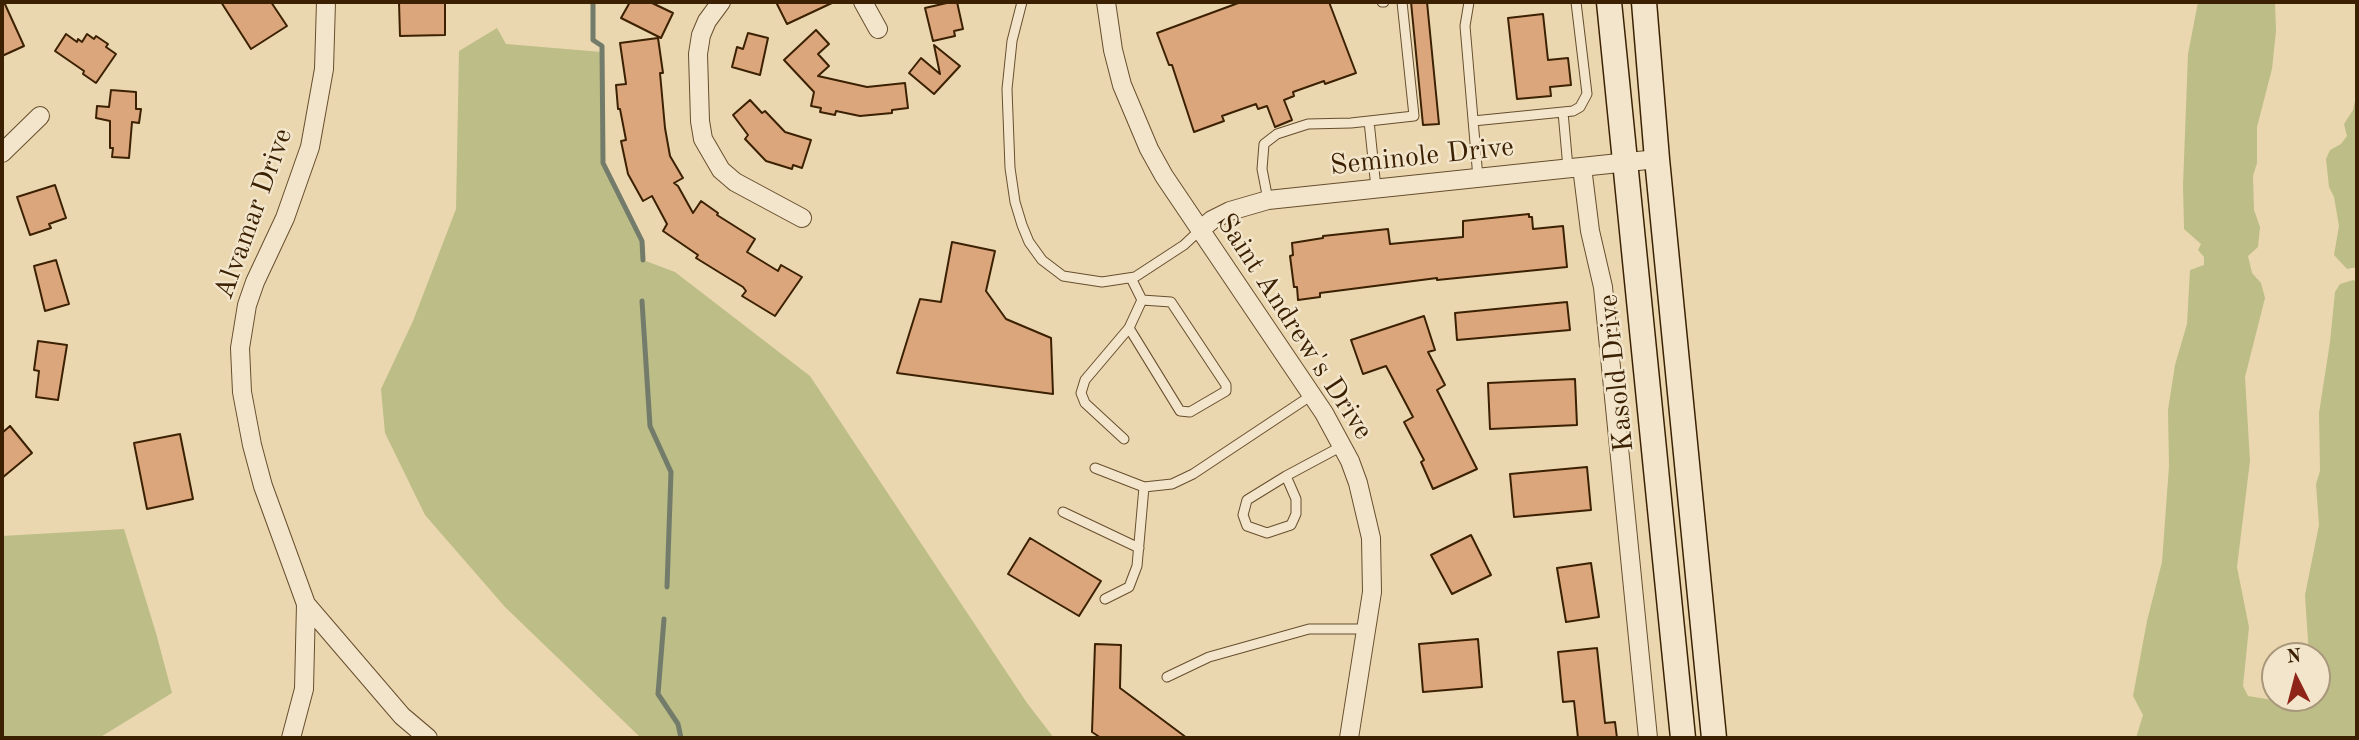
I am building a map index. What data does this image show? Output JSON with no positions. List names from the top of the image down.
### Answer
{
  "streets": {
    "main road": ["Kasold Drive"],
    "street": ["Seminole Drive", "Alvamar Drive", "Saint Andrew's Drive"]
  },
  "crossings": [
    ["Seminole Drive", "Saint Andrew's Drive"],
    ["Seminole Drive", "Kasold Drive"]
  ],
  "north": "top"
}
